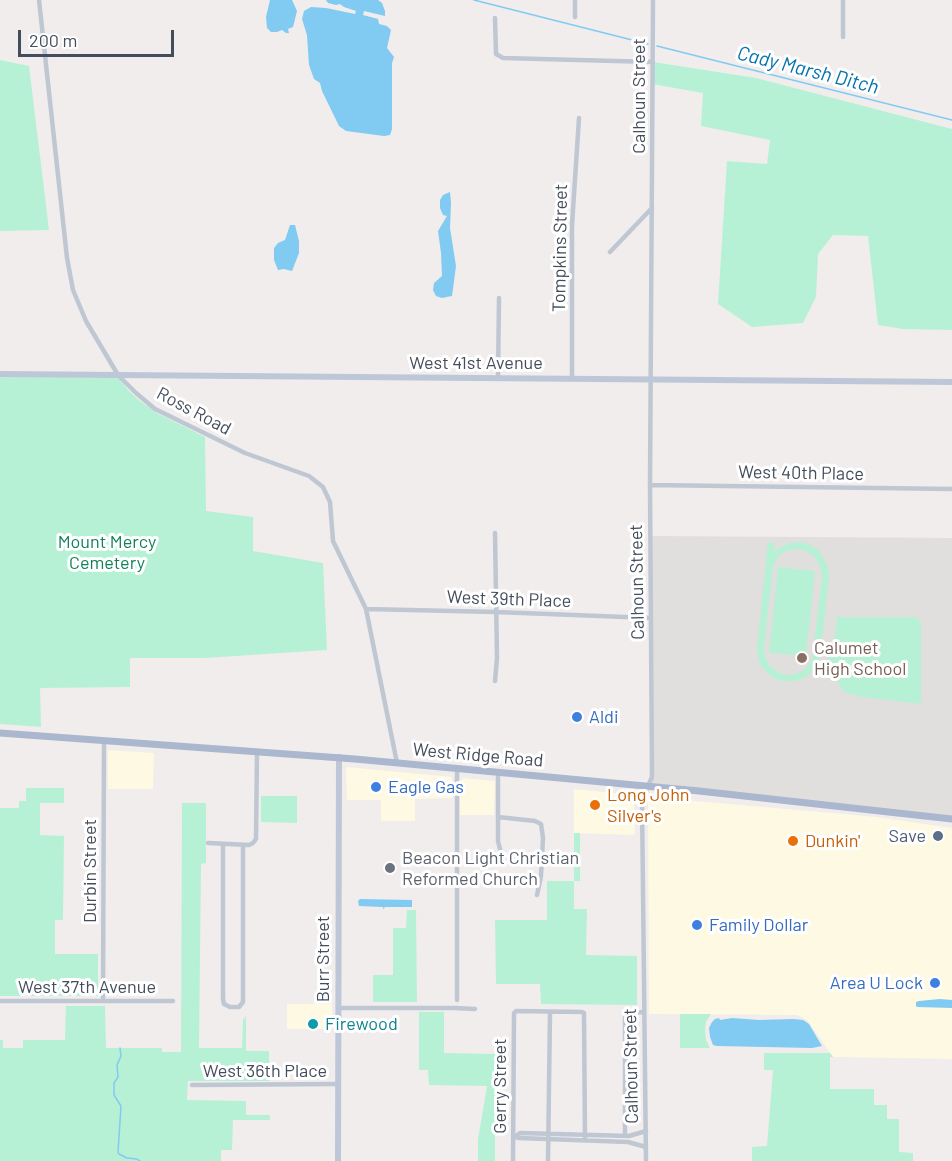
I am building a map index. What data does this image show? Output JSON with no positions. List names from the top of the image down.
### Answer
{
  "streets": {
    "main road": ["West Ridge Road"],
    "street": [
      "Calhoun Street",
      "Tompkins Street",
      "West 41st Avenue",
      "Ross Road",
      "West 40th Place",
      "West 39th Place",
      "Durbin Street",
      "Burr Street",
      "West 37th Avenue",
      "West 36th Place",
      "Gerry Street"
    ]
  },
  "crossings": [
    ["Calhoun Street", "West 41st Avenue"],
    ["Calhoun Street", "West 40th Place"],
    ["Calhoun Street", "West 39th Place"],
    ["Calhoun Street", "West Ridge Road"],
    ["Tompkins Street", "West 41st Avenue"],
    ["West 41st Avenue", "Ross Road"],
    ["Ross Road", "West 39th Place"],
    ["Ross Road", "West Ridge Road"],
    ["West Ridge Road", "Durbin Street"],
    ["West Ridge Road", "Burr Street"],
    ["Durbin Street", "West 37th Avenue"],
    ["Burr Street", "West 36th Place"]
  ],
  "water": ["Cady Marsh Ditch"],
  "parks": ["Mount Mercy Cemetery"],
  "places": [
    "Calumet High School",
    "Aldi",
    "Eagle Gas",
    "Long John Silver's",
    "Save",
    "Dunkin'",
    "Beacon Light Christian Reformed Church",
    "Family Dollar",
    "Area U Lock",
    "Firewood"
  ],
  "scale_bar": "200 m"
}
